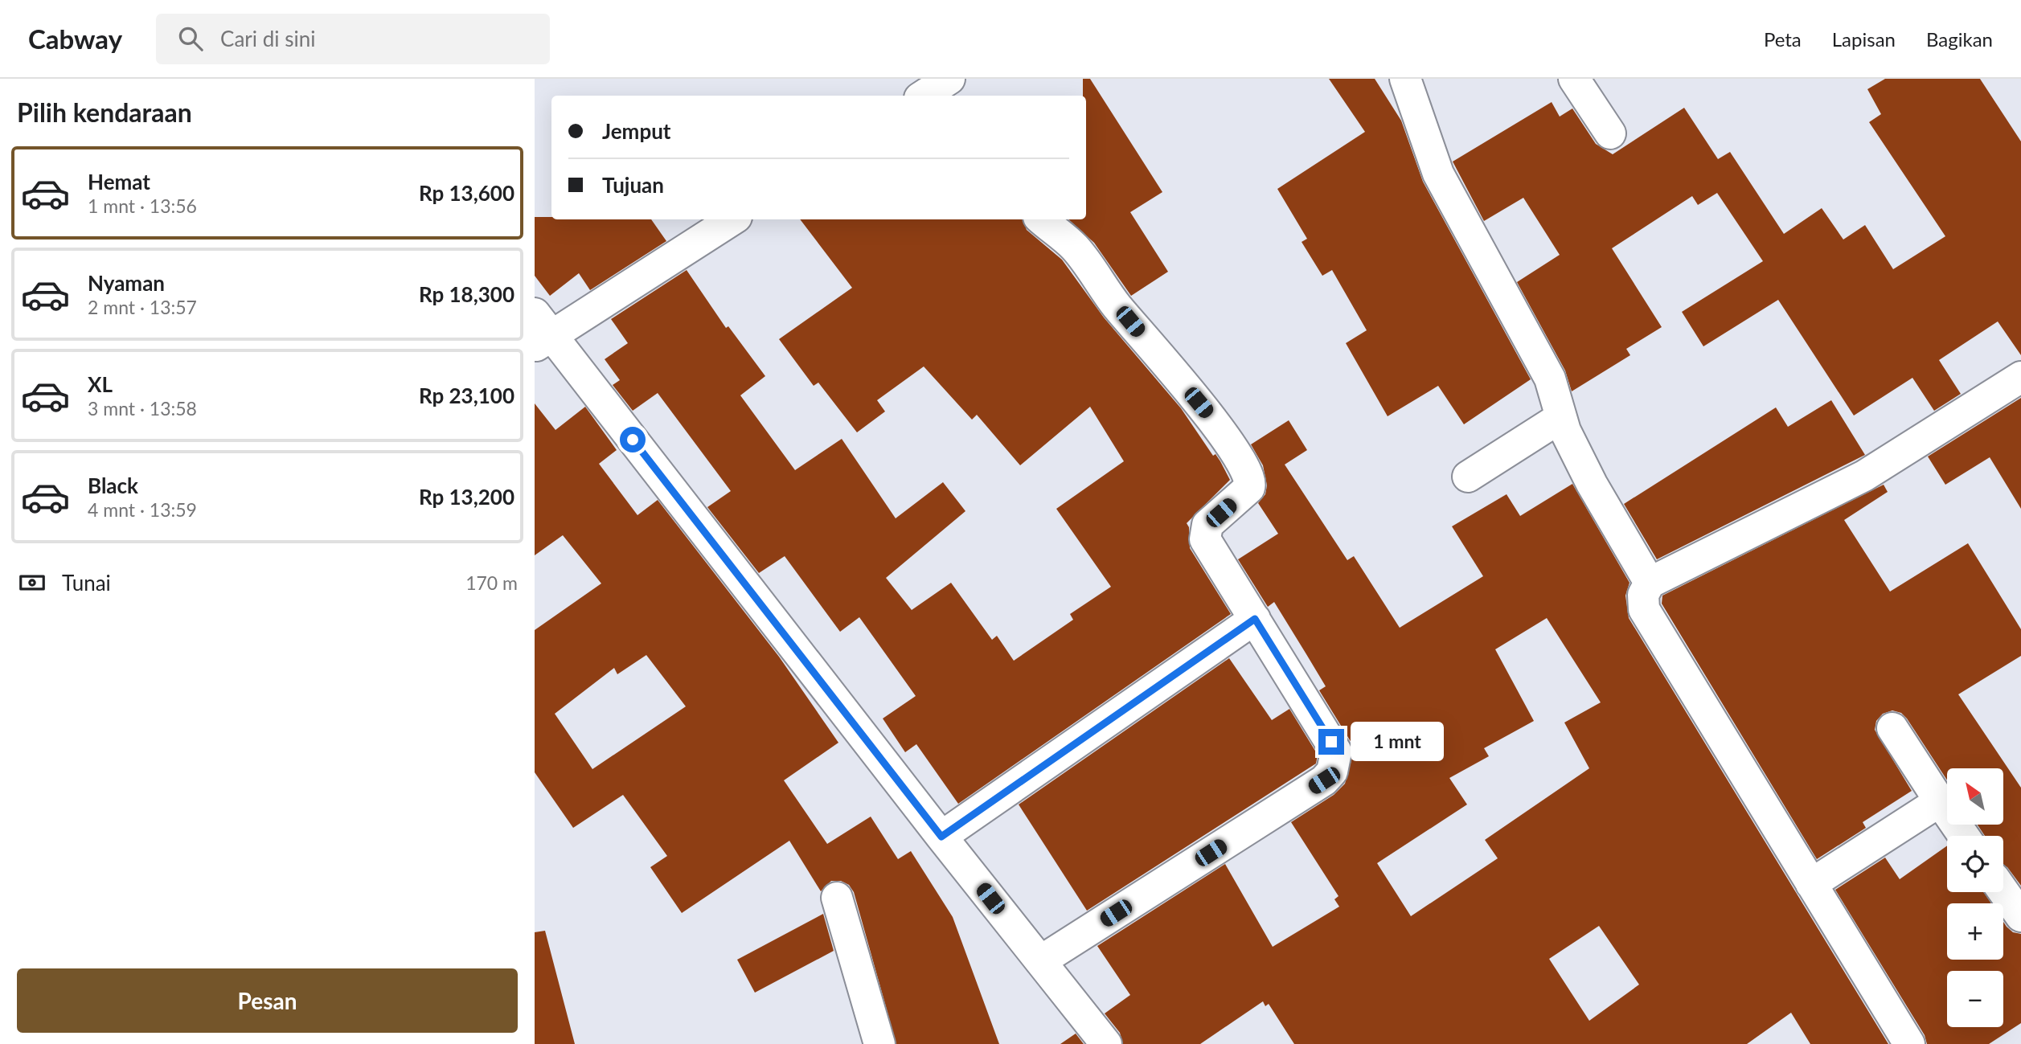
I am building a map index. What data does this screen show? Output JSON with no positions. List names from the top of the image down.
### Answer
{
  "north": "top left",
  "page": {
    "header": "Cabway",
    "search": "Cari di sini",
    "nav": ["Peta", "Lapisan", "Bagikan"],
    "heading": "Pilih kendaraan",
    "banner": ["Jemput", "Tujuan"],
    "list": [
      {
        "name": "Hemat",
        "note": "1 mnt · 13:56",
        "value": "Rp 13,600"
      },
      {
        "name": "Nyaman",
        "note": "2 mnt · 13:57",
        "value": "Rp 18,300"
      },
      {
        "name": "XL",
        "note": "3 mnt · 13:58",
        "value": "Rp 23,100"
      },
      {
        "name": "Black",
        "note": "4 mnt · 13:59",
        "value": "Rp 13,200"
      }
    ],
    "pay": ["Tunai", "170 m"],
    "bubble": "1 mnt",
    "map_buttons": ["+", "−"],
    "buttons": "Pesan"
  }
}
